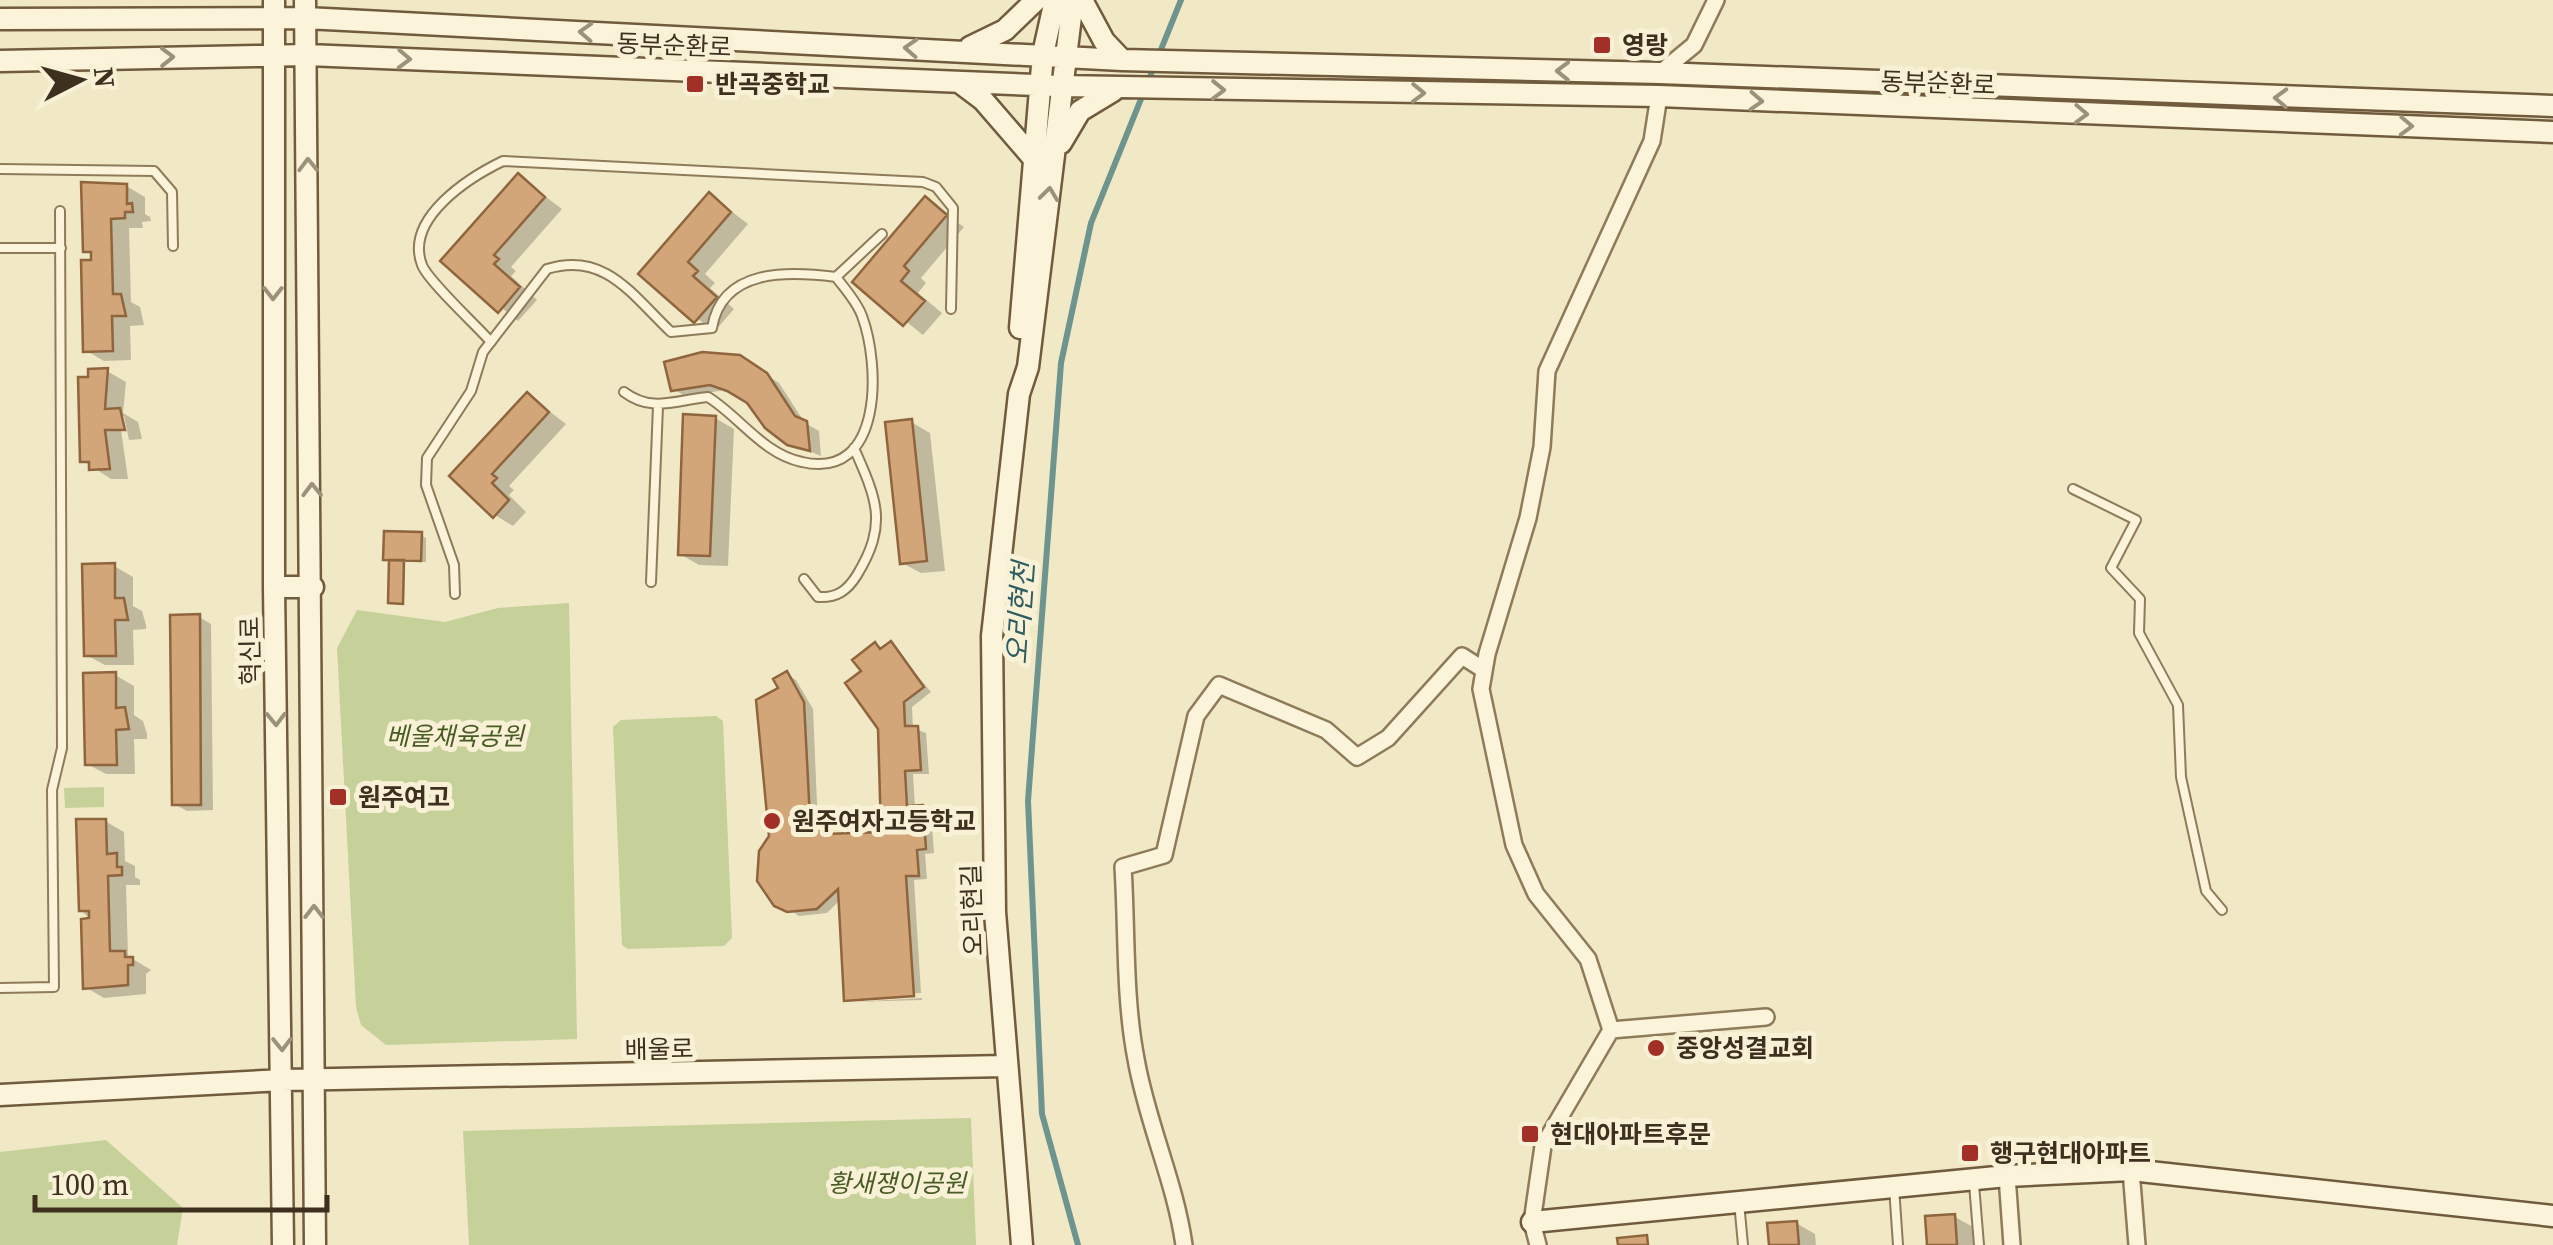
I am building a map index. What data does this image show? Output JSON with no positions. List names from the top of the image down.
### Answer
{
  "streets": {
    "street": [
      "동부순환로",
      "혁신로",
      "오리현길",
      "배울로"
    ]
  },
  "crossings": [
    ["동부순환로", "혁신로"],
    ["동부순환로", "오리현길"],
    ["혁신로", "배울로"],
    ["오리현길", "배울로"]
  ],
  "water": ["오리현천"],
  "parks": ["베울채육공원", "황새쟁이공원"],
  "places": {
    "transit": [
      "영랑",
      "반곡중학교",
      "원주여고",
      "현대아파트후문",
      "행구현대아파트"
    ],
    "other": ["원주여자고등학교", "중앙성결교회"]
  },
  "scale_bar": "100 m",
  "north": "right"
}
